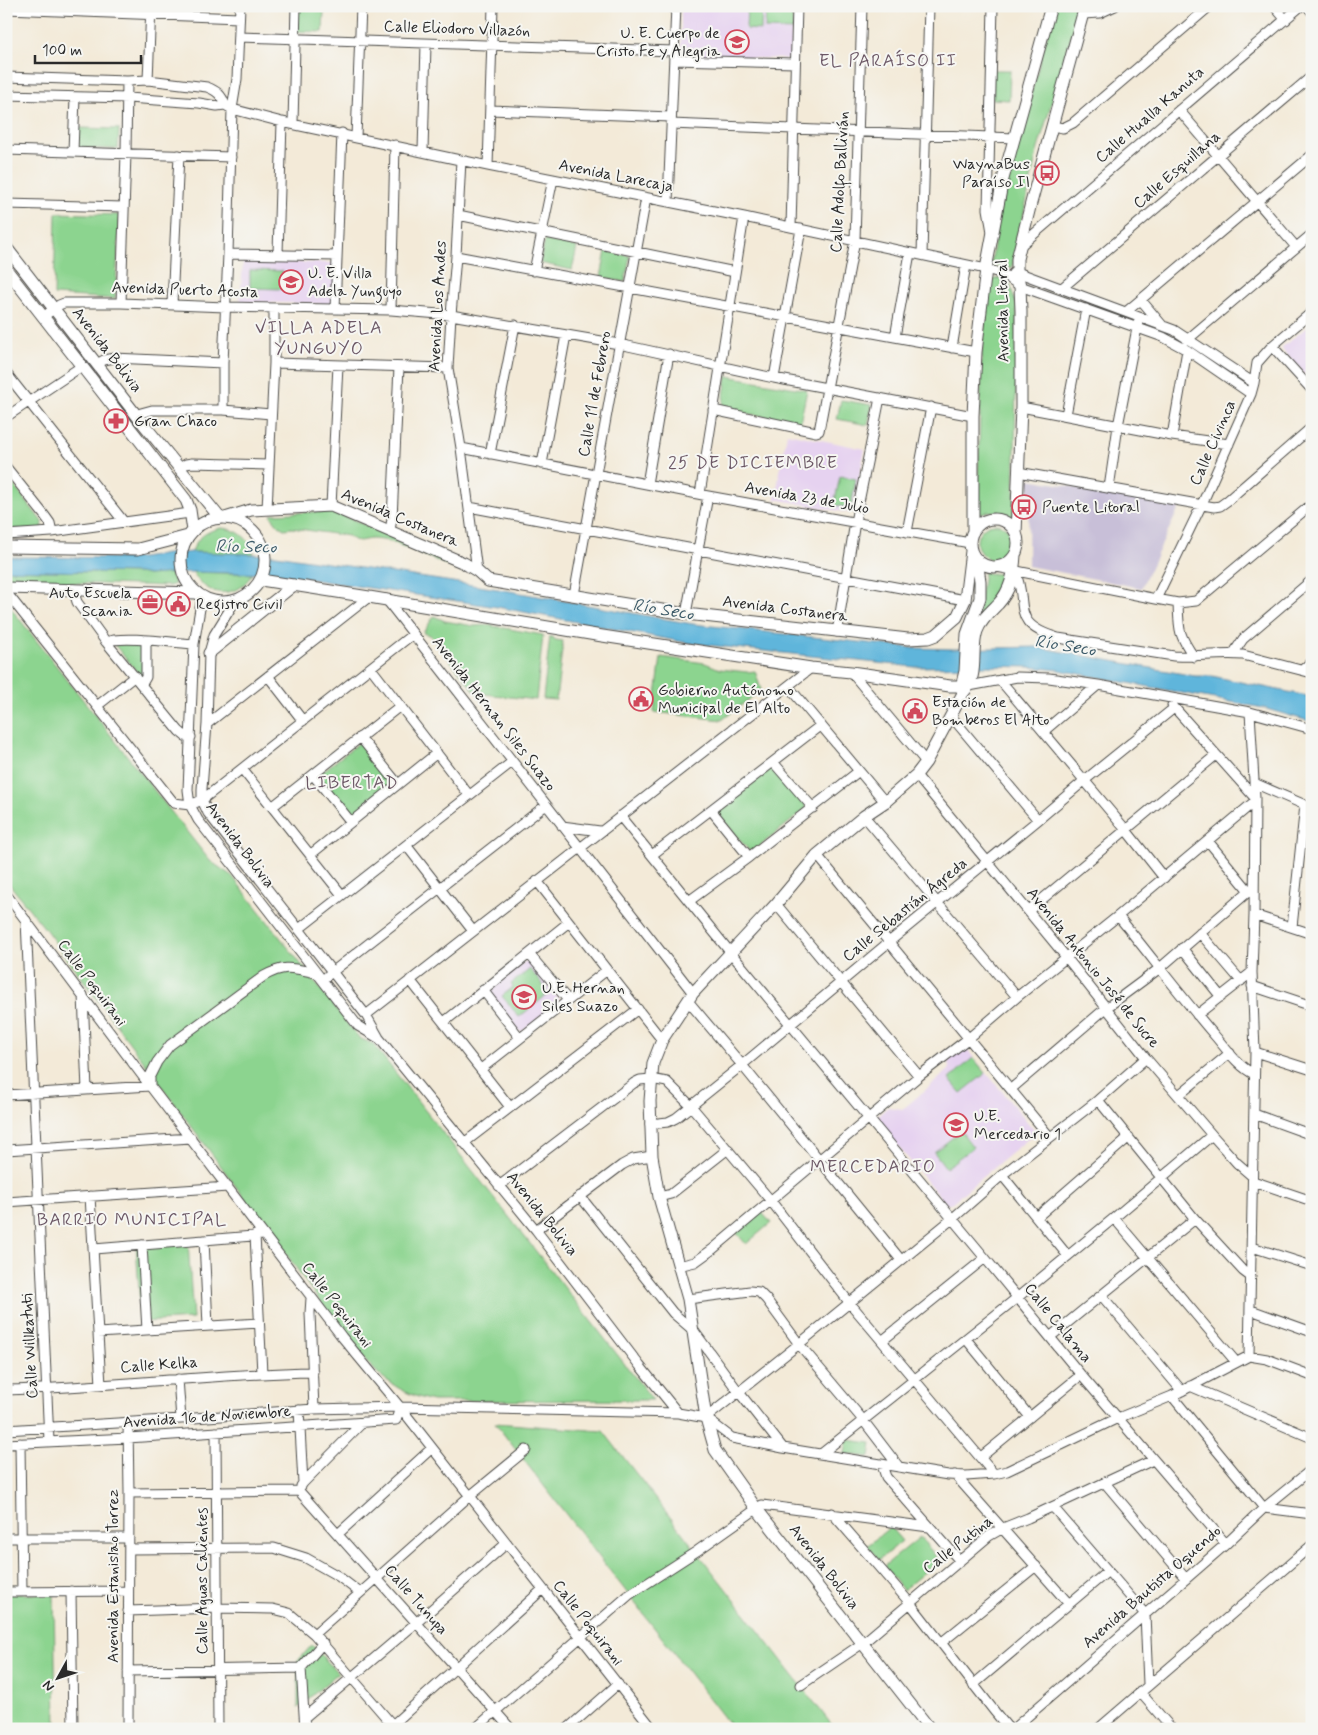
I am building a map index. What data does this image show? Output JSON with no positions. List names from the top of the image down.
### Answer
{
  "streets": {
    "main road": ["Avenida Litoral", "Avenida Bolivia", "Avenida Costanera"],
    "street": [
      "Calle Eliodoro Villazón",
      "Calle Hualla Kanuta",
      "Calle Esquillana",
      "Avenida Larecaja",
      "Calle Adolfo Ballivián",
      "Avenida Puerto Acosta",
      "Avenida Los Andes",
      "Calle 11 de Febrero",
      "Calle Civinca",
      "Avenida 23 de Julio",
      "Avenida Hernan Siles Suazo",
      "Calle Sebastián Ágreda",
      "Avenida Antonio José de Sucre",
      "Calle Poquirani",
      "Calle Calama",
      "Calle Willkatuti",
      "Calle Kelka",
      "Avenida 16 de Noviembre",
      "Calle Putina",
      "Avenida Estanislao Torrez",
      "Calle Aguas Calientes",
      "Avenida Bautista Oquendo",
      "Calle Tunupa"
    ]
  },
  "crossings": [
    ["Calle Hualla Kanuta", "Avenida Litoral"],
    ["Calle Esquillana", "Avenida Larecaja"],
    ["Avenida Larecaja", "Calle Adolfo Ballivián"],
    ["Avenida Larecaja", "Avenida Los Andes"],
    ["Avenida Larecaja", "Avenida Litoral"],
    ["Avenida Larecaja", "Calle 11 de Febrero"],
    ["Avenida Larecaja", "Calle Civinca"],
    ["Calle Adolfo Ballivián", "Avenida Puerto Acosta"],
    ["Avenida Puerto Acosta", "Avenida Los Andes"],
    ["Avenida Puerto Acosta", "Avenida Litoral"],
    ["Avenida Puerto Acosta", "Avenida Bolivia"],
    ["Avenida Puerto Acosta", "Calle 11 de Febrero"],
    ["Avenida Los Andes", "Avenida 23 de Julio"],
    ["Avenida Los Andes", "Avenida Costanera"],
    ["Avenida Litoral", "Avenida 23 de Julio"],
    ["Avenida Litoral", "Avenida Costanera"],
    ["Avenida Bolivia", "Avenida Costanera"],
    ["Avenida Bolivia", "Avenida Hernan Siles Suazo"],
    ["Avenida Bolivia", "Calle Sebastián Ágreda"],
    ["Avenida Bolivia", "Avenida Antonio José de Sucre"],
    ["Avenida Bolivia", "Calle Calama"],
    ["Avenida Bolivia", "Avenida 16 de Noviembre"],
    ["Avenida Bolivia", "Calle Putina"],
    ["Calle 11 de Febrero", "Avenida 23 de Julio"],
    ["Calle 11 de Febrero", "Avenida Costanera"],
    ["Avenida 23 de Julio", "Avenida Costanera"],
    ["Avenida Hernan Siles Suazo", "Calle Sebastián Ágreda"],
    ["Calle Sebastián Ágreda", "Avenida Antonio José de Sucre"],
    ["Calle Sebastián Ágreda", "Calle Calama"],
    ["Calle Poquirani", "Calle Willkatuti"],
    ["Calle Poquirani", "Avenida 16 de Noviembre"],
    ["Calle Calama", "Calle Putina"],
    ["Calle Calama", "Avenida Bautista Oquendo"],
    ["Calle Willkatuti", "Calle Kelka"],
    ["Calle Willkatuti", "Avenida 16 de Noviembre"],
    ["Avenida 16 de Noviembre", "Avenida Estanislao Torrez"],
    ["Avenida 16 de Noviembre", "Calle Aguas Calientes"]
  ],
  "districts": [
    "EL PARAÍSO II",
    "VILLA ADELA YUNGUYO",
    "25 DE DICIEMBRE",
    "LIBERTAD",
    "MERCEDARIO",
    "BARRIO MUNICIPAL"
  ],
  "water": ["Río Seco"],
  "places": {
    "school or university": [
      "U. E. Cuerpo de Cristo Fe y Alegria",
      "U. E. Villa Adela Yunguyo",
      "U.E. Hernan Siles Suazo",
      "U.E. Mercedario 1"
    ],
    "bus stop": ["WaynaBus Paraíso II", "Puente Litoral"],
    "pharmacy": ["Gran Chaco"],
    "office": ["Auto Escuela Scania"],
    "public building": ["Registro Civil", "Gobierno Autónomo Municipal de El Alto", "Estación de Bomberos El Alto"]
  },
  "scale_bar": "100 m",
  "north": "bottom left"
}
